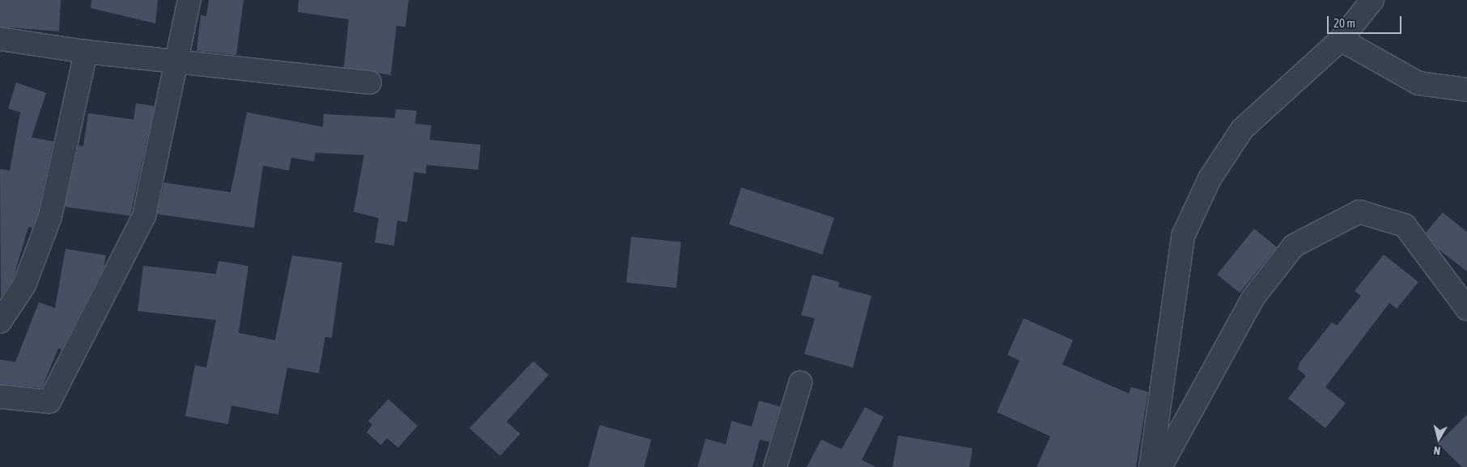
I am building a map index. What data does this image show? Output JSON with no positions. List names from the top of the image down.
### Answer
{
  "scale_bar": "20 m",
  "north": "bottom"
}
